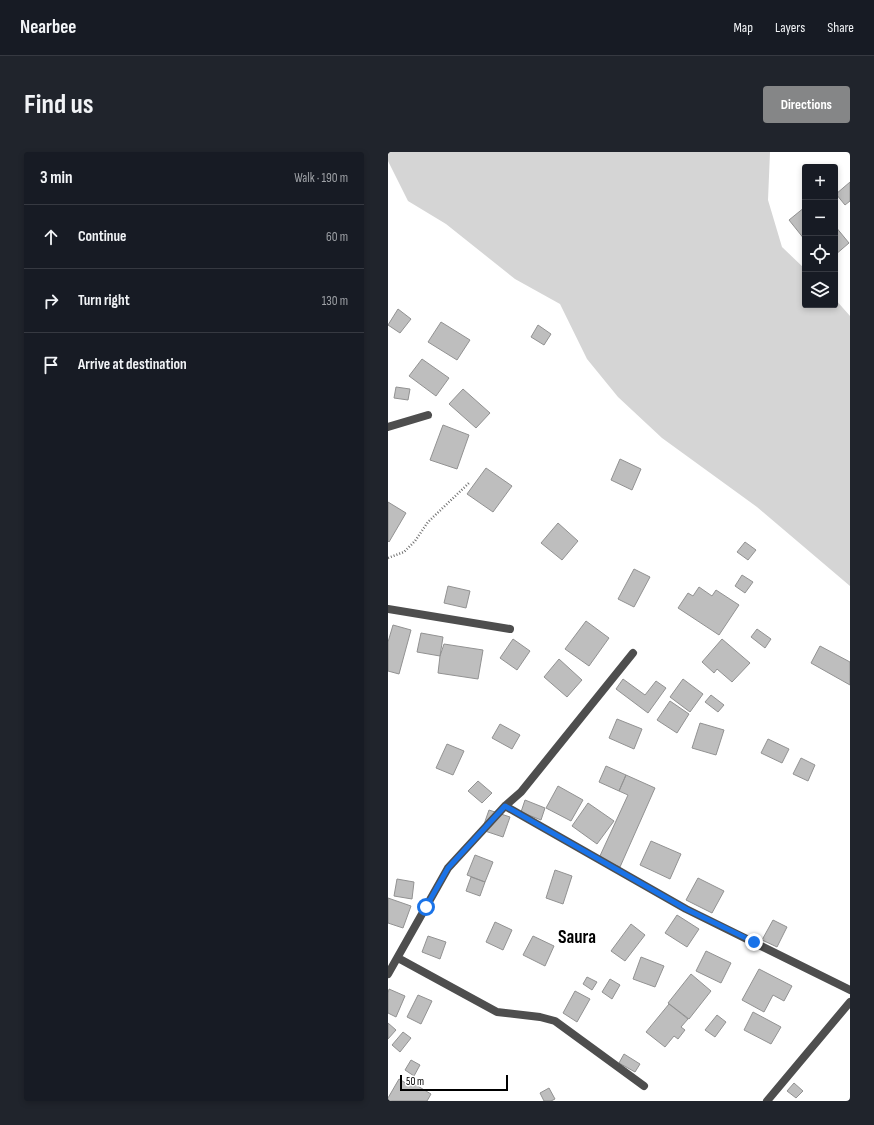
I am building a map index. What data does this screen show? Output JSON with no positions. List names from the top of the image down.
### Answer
{
  "districts": ["Saura"],
  "scale_bar": "50 m",
  "page": {
    "header": "Nearbee",
    "nav": ["Map", "Layers", "Share"],
    "buttons": "Directions",
    "title": "Find us",
    "heading": ["3 min", "Walk · 190 m"],
    "map_buttons": ["+", "−"],
    "list": [
      ["Continue", "60 m"],
      ["Turn right", "130 m"],
      "Arrive at destination"
    ],
    "scale": "50 m"
  }
}
